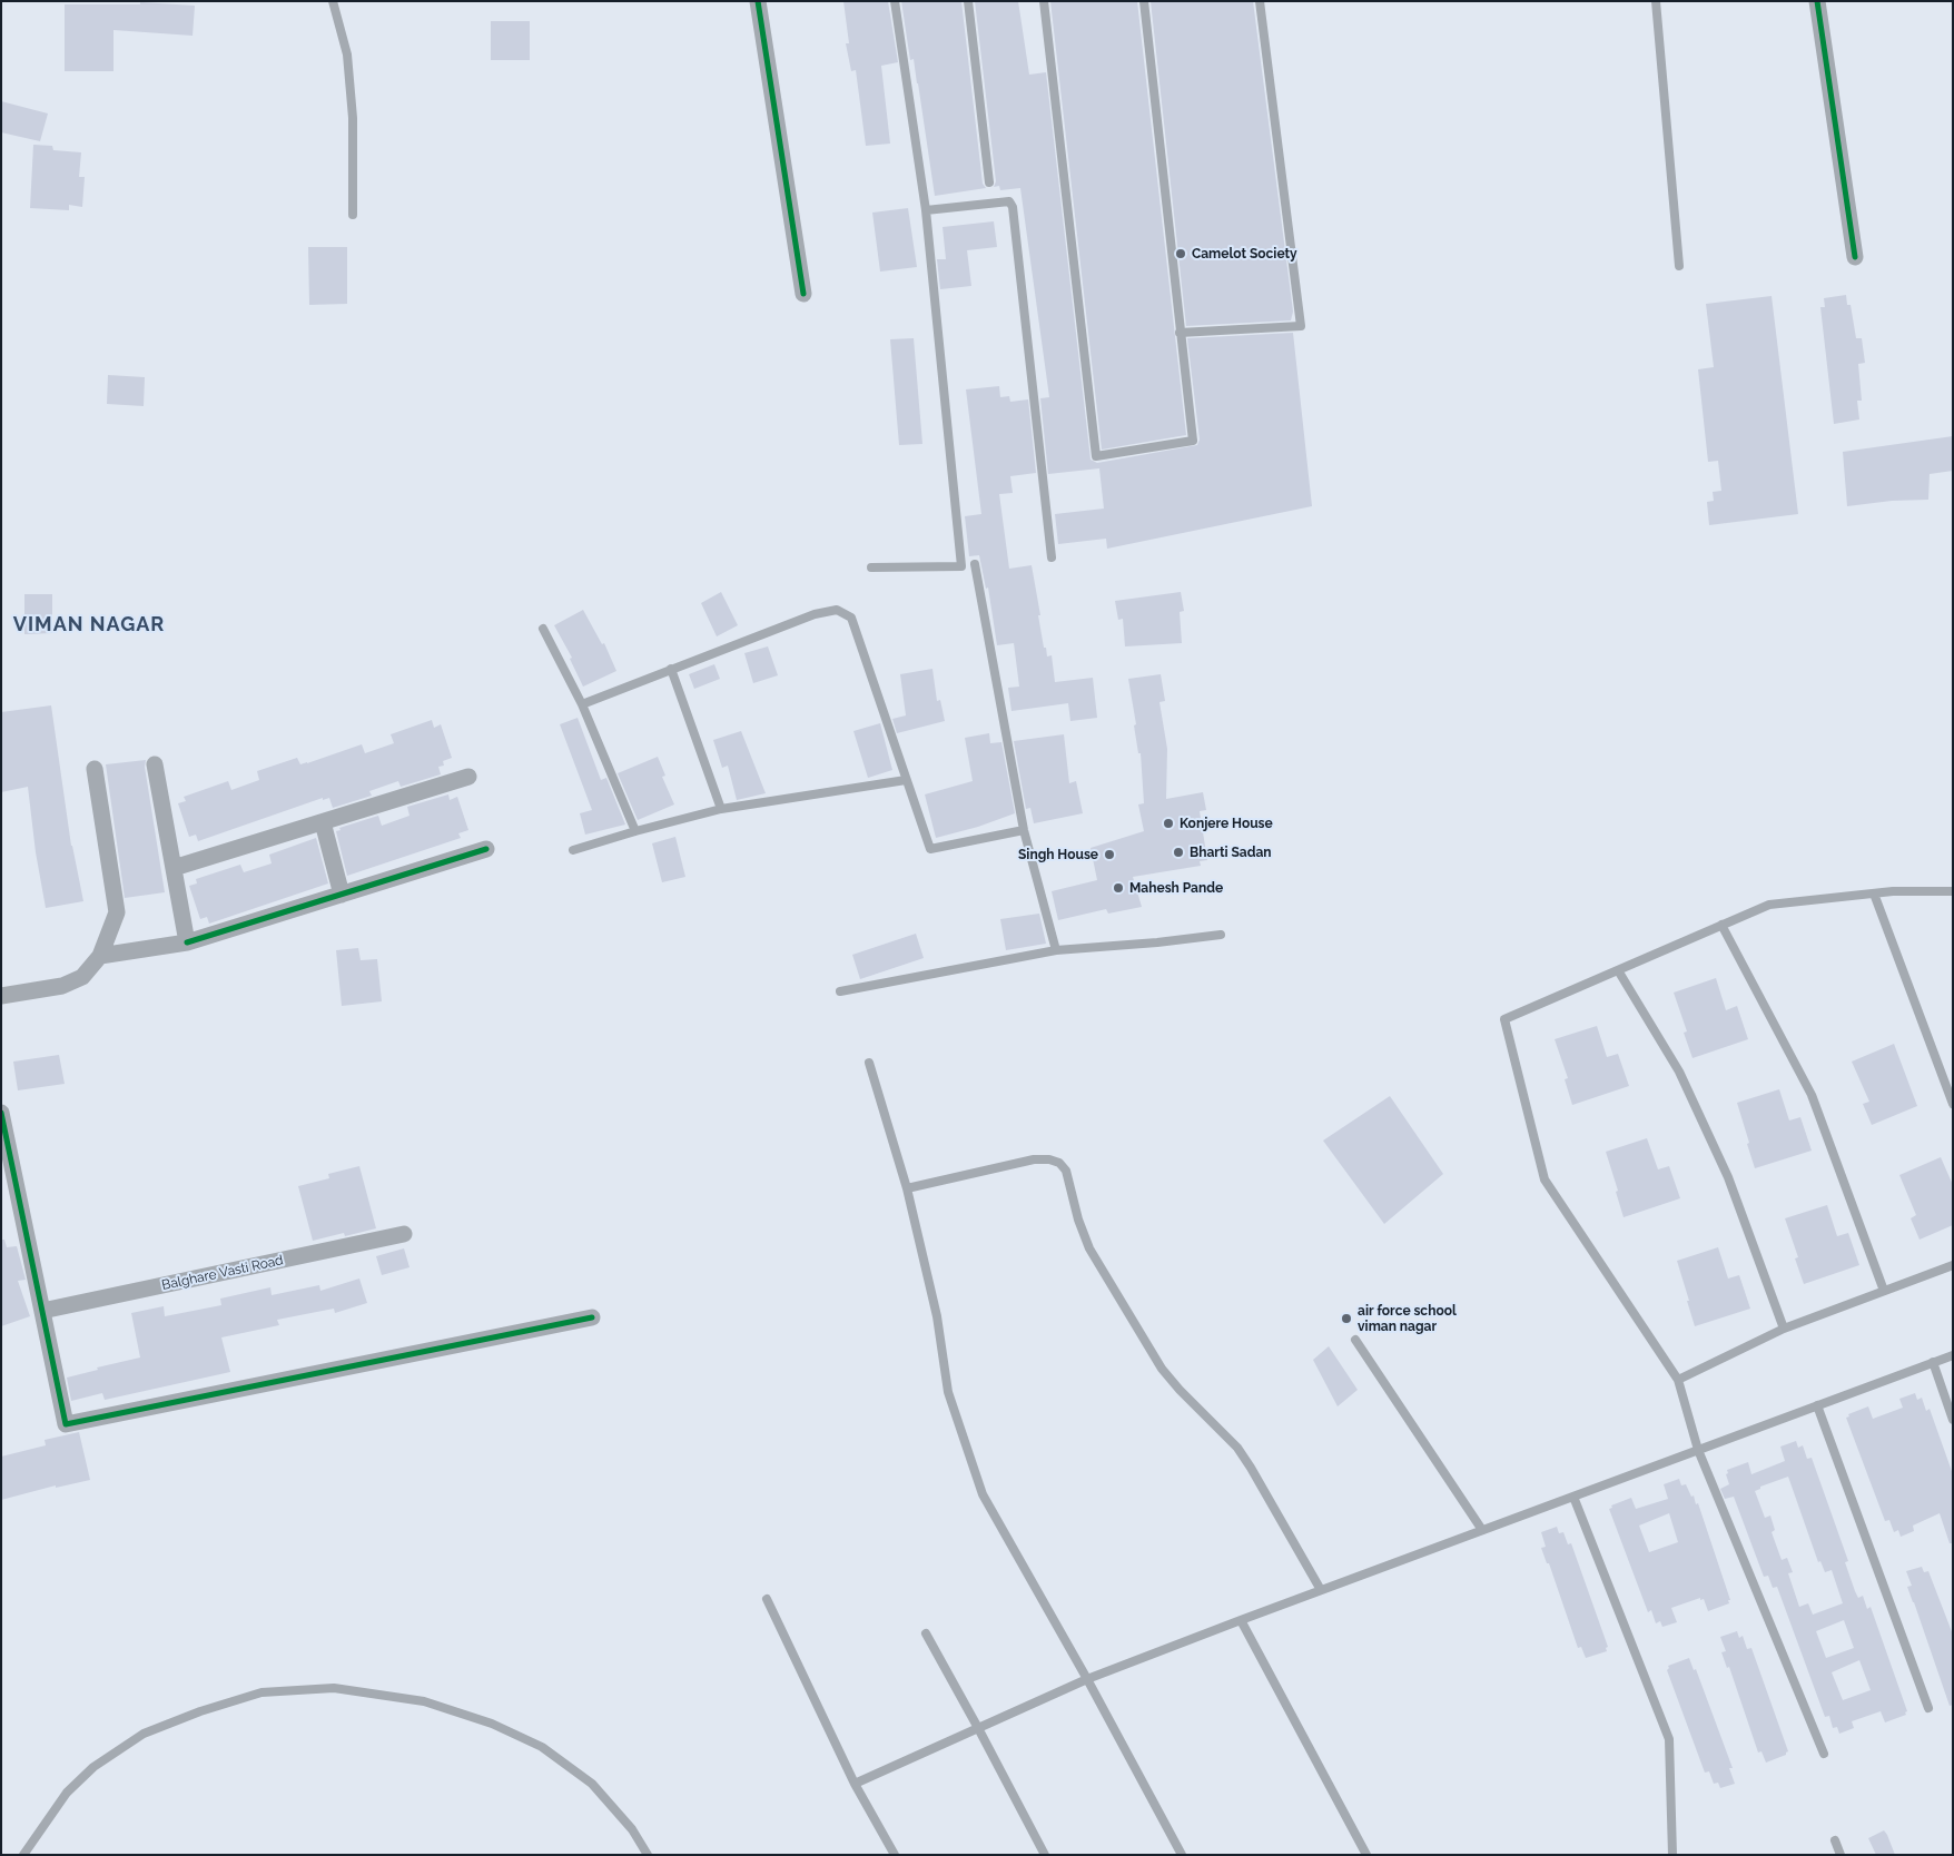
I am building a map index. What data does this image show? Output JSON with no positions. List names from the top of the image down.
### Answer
{
  "streets": {
    "street": ["Balghare Vasti Road"]
  },
  "districts": ["VIMAN NAGAR"],
  "places": [
    "Camelot Society",
    "Konjere House",
    "Bharti Sadan",
    "Singh House",
    "Mahesh Pande",
    "air force school viman nagar"
  ]
}
